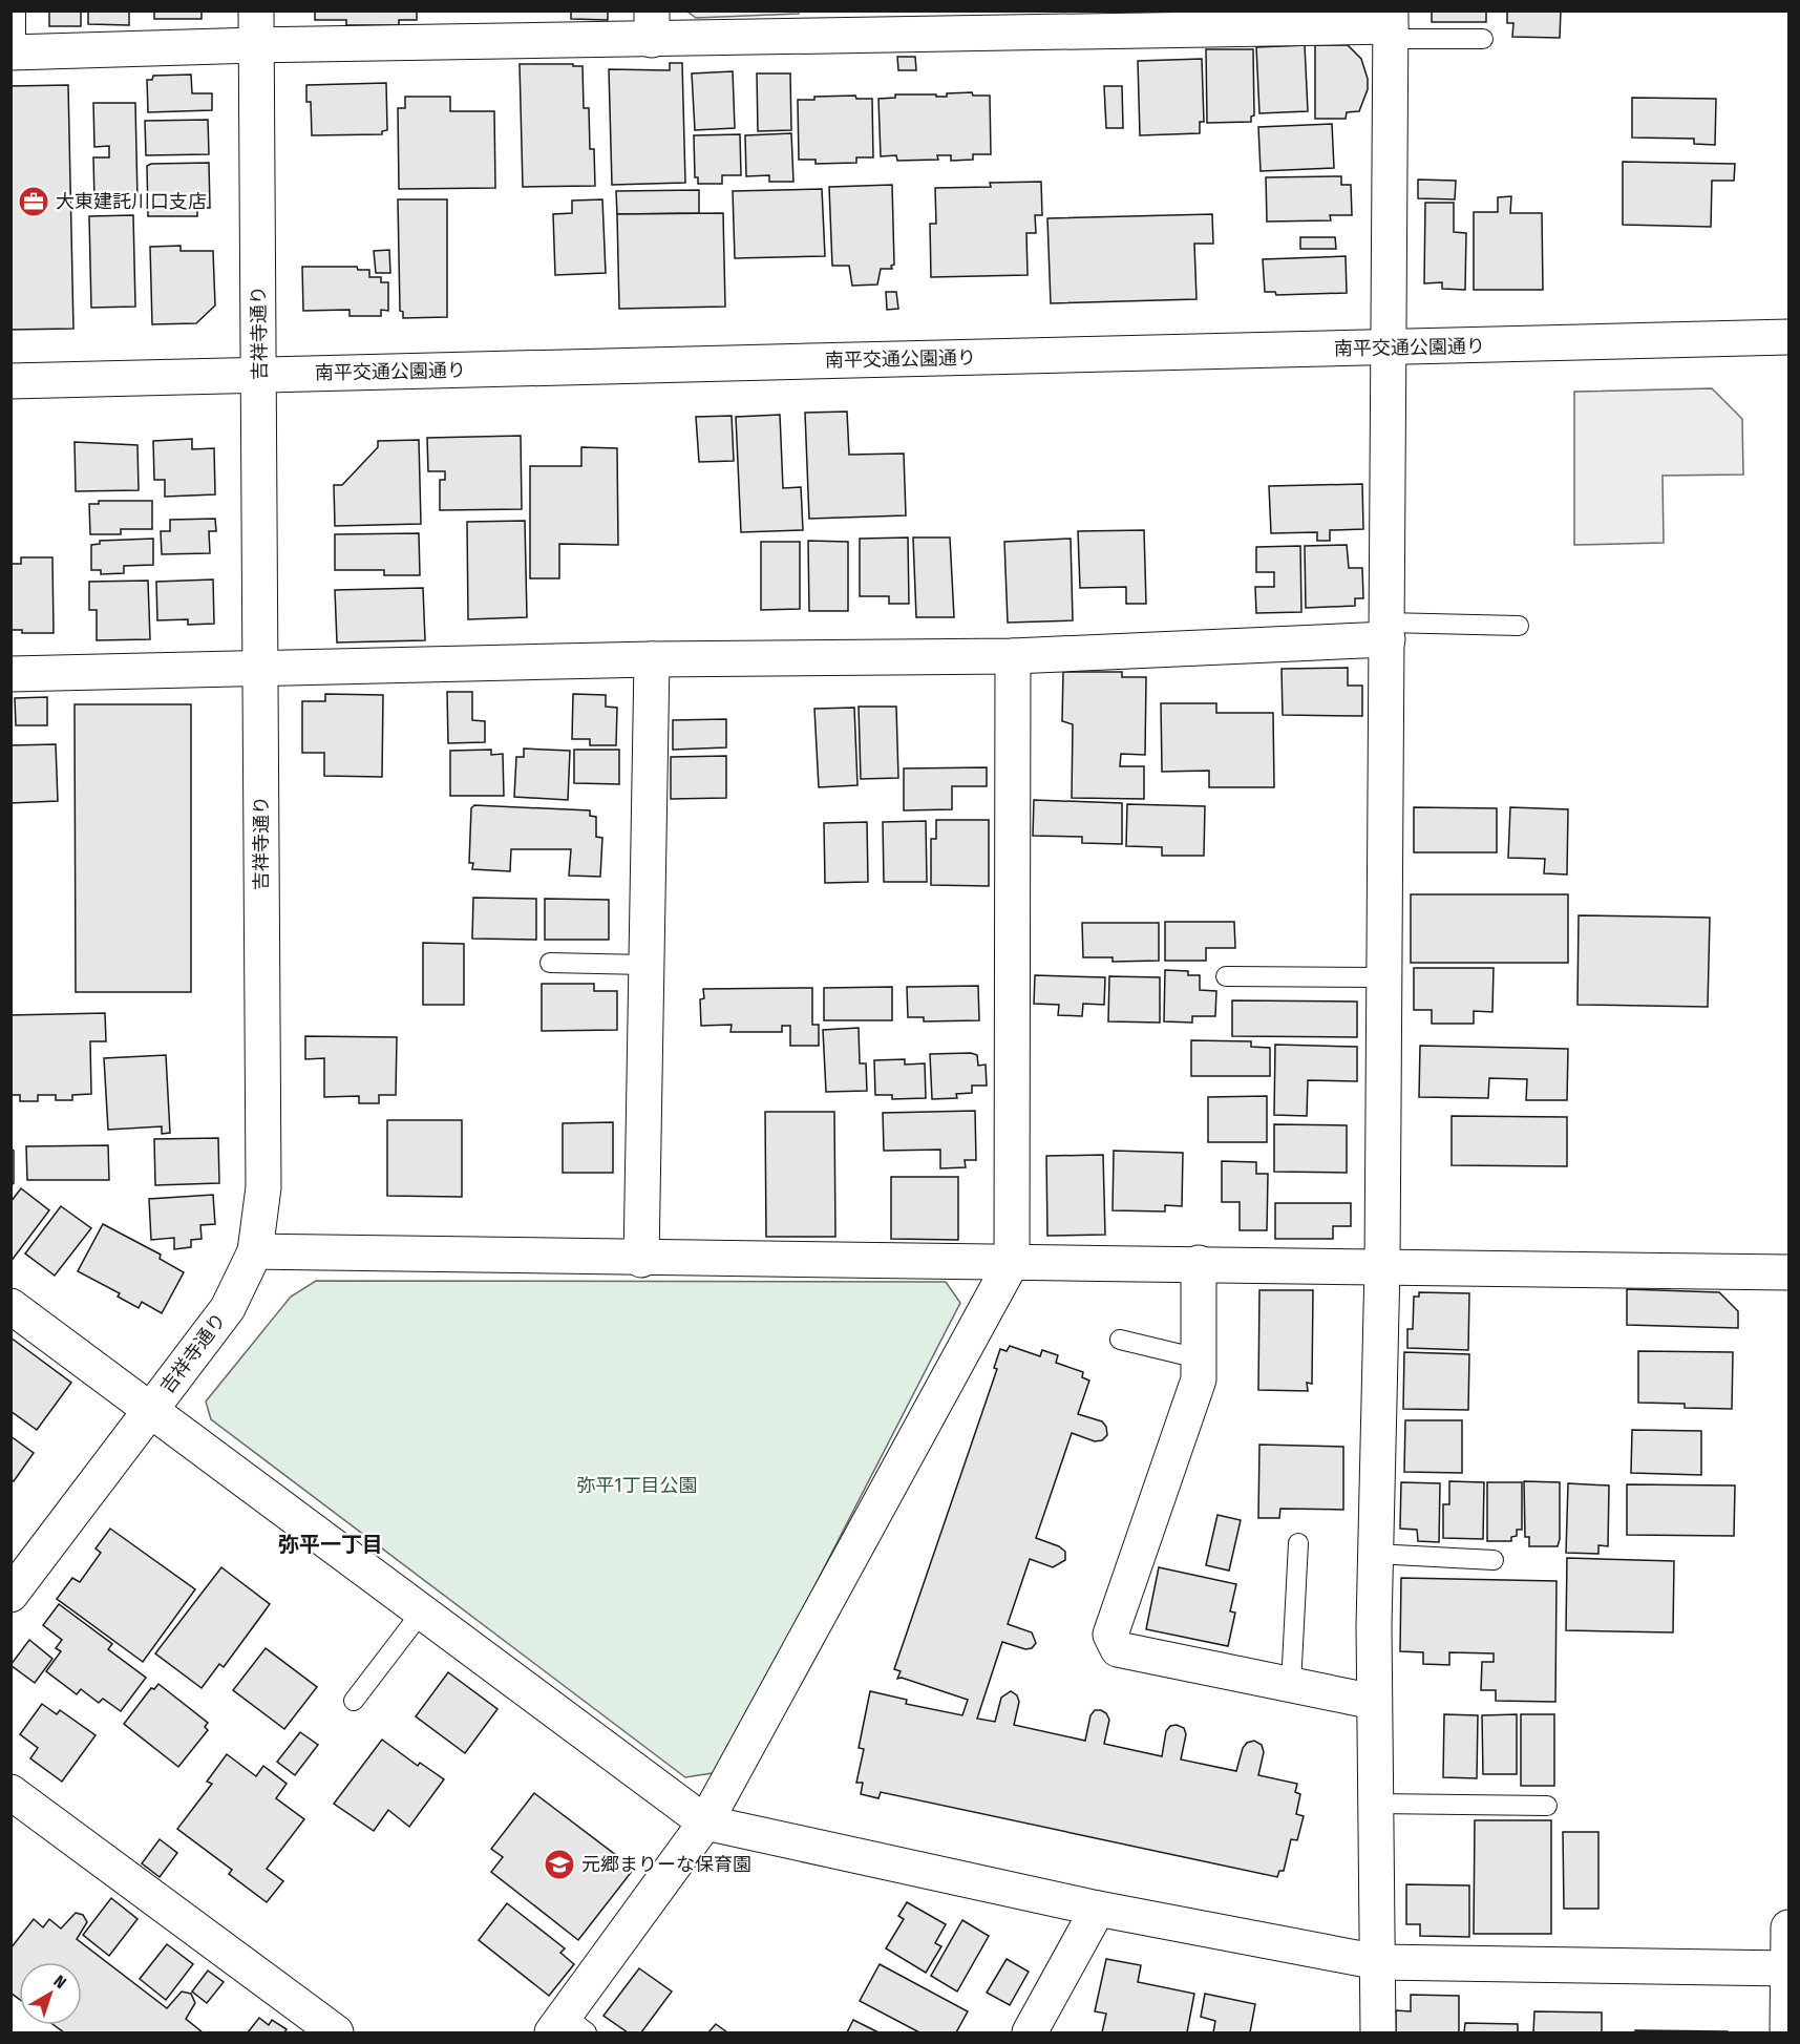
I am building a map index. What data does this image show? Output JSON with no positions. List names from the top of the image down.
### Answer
{
  "streets": {
    "street": ["吉祥寺通り", "南平交通公園通り"]
  },
  "crossings": [
    ["吉祥寺通り", "南平交通公園通り"]
  ],
  "districts": ["弥平一丁目"],
  "parks": ["弥平1丁目公園"],
  "places": {
    "office": ["大東建託川口支店"],
    "school or university": ["元郷まりーな保育園"]
  },
  "north": "top right"
}
